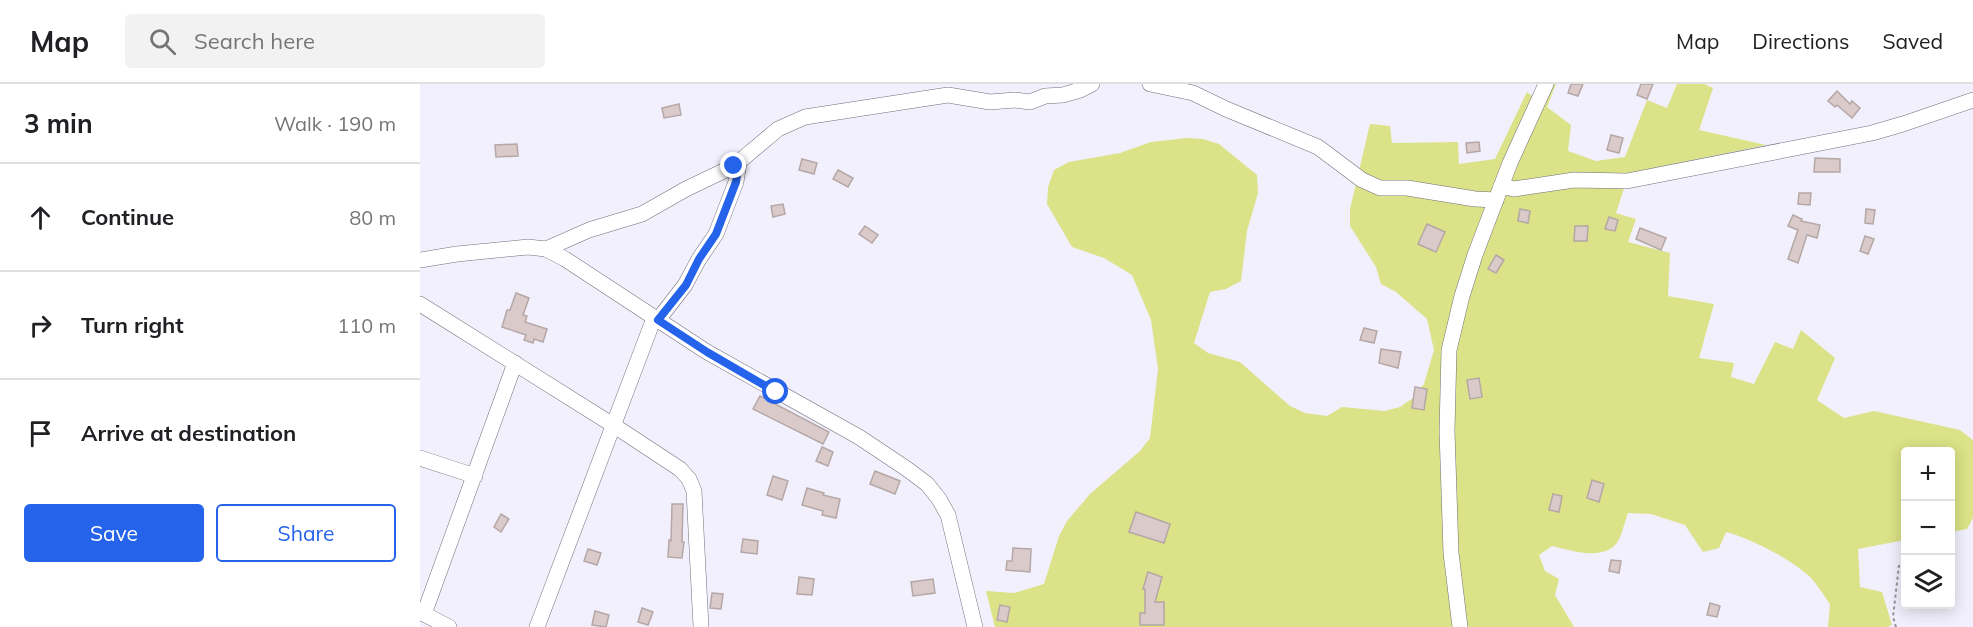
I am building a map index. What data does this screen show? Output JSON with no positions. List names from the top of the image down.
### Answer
{
  "page": {
    "header": "Map",
    "search": "Search here",
    "nav": ["Map", "Directions", "Saved"],
    "heading": ["3 min", "Walk · 190 m"],
    "list": [
      ["Continue", "80 m"],
      ["Turn right", "110 m"],
      "Arrive at destination"
    ],
    "map_buttons": ["+", "−"],
    "buttons": ["Save", "Share"]
  }
}
